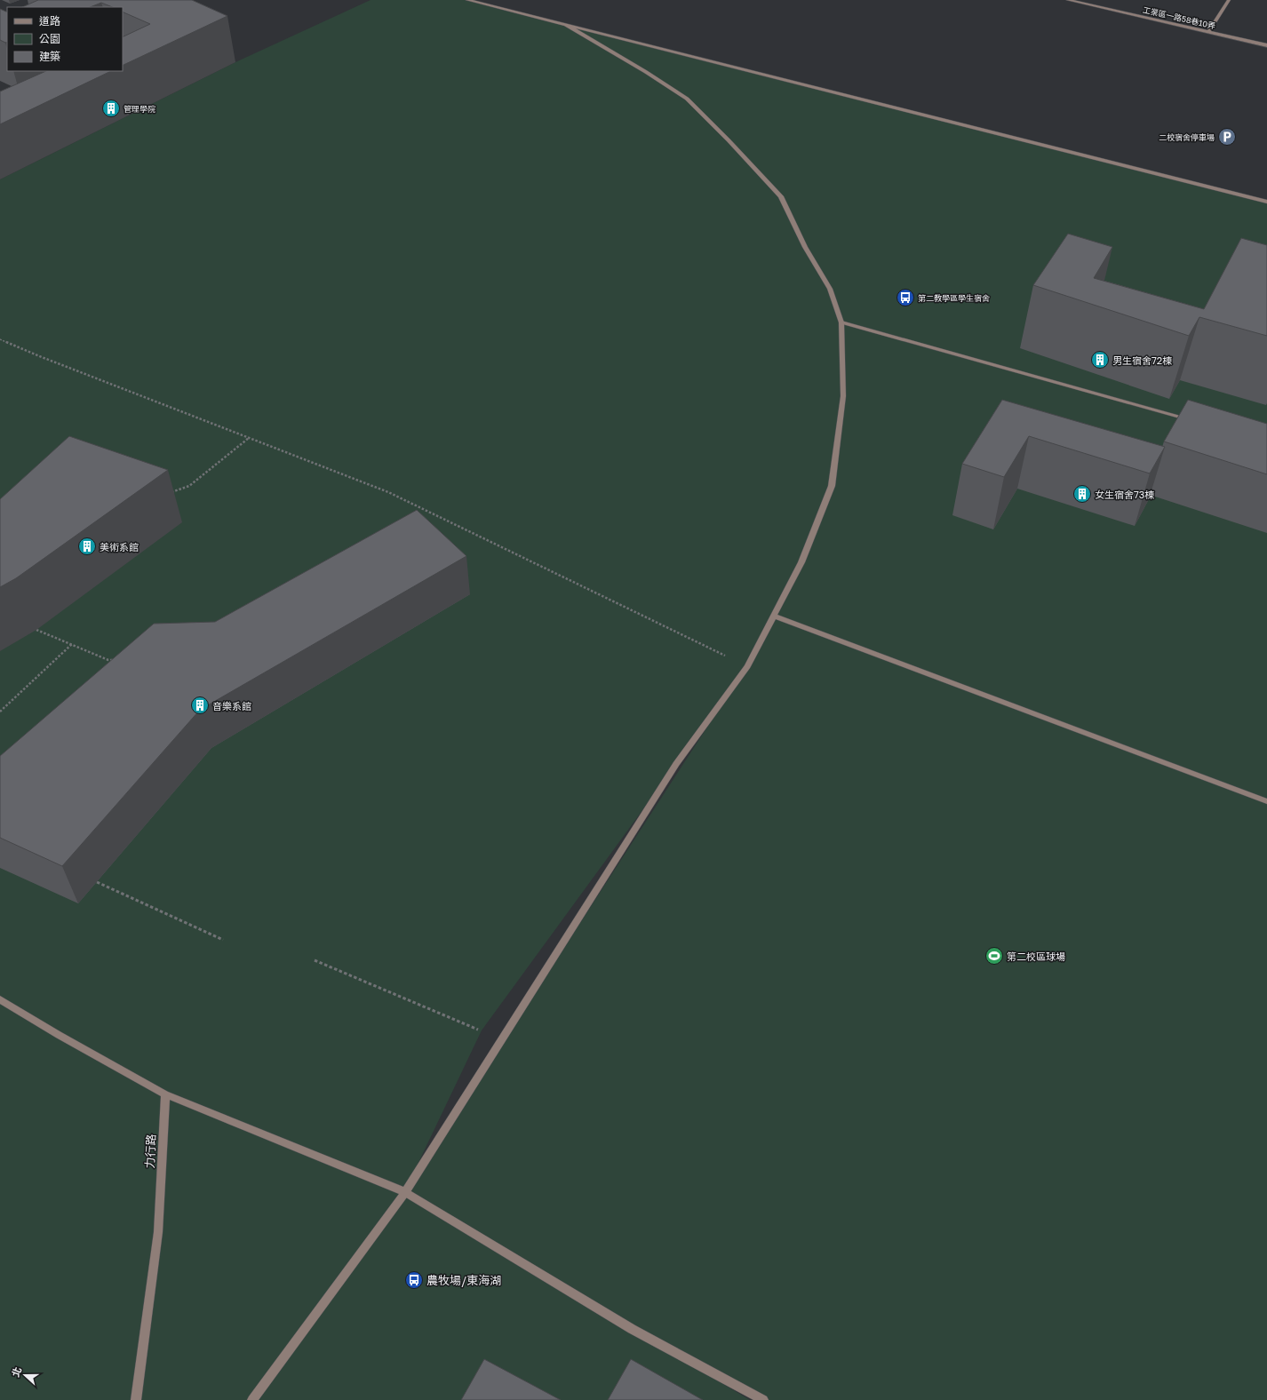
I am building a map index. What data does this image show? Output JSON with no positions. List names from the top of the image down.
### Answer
{
  "streets": {
    "street": ["工業區一路58巷10弄", "力行路"]
  },
  "places": {
    "building": [
      "管理學院",
      "男生宿舍72棟",
      "女生宿舍73棟",
      "美術系館",
      "音樂系館"
    ],
    "parking": ["二校宿舍停車場"],
    "bus stop": ["第二教學區學生宿舍", "農牧場/東海湖"],
    "sports": ["第二校區球場"]
  },
  "legend": ["道路", "公園", "建築"],
  "north": "left"
}
